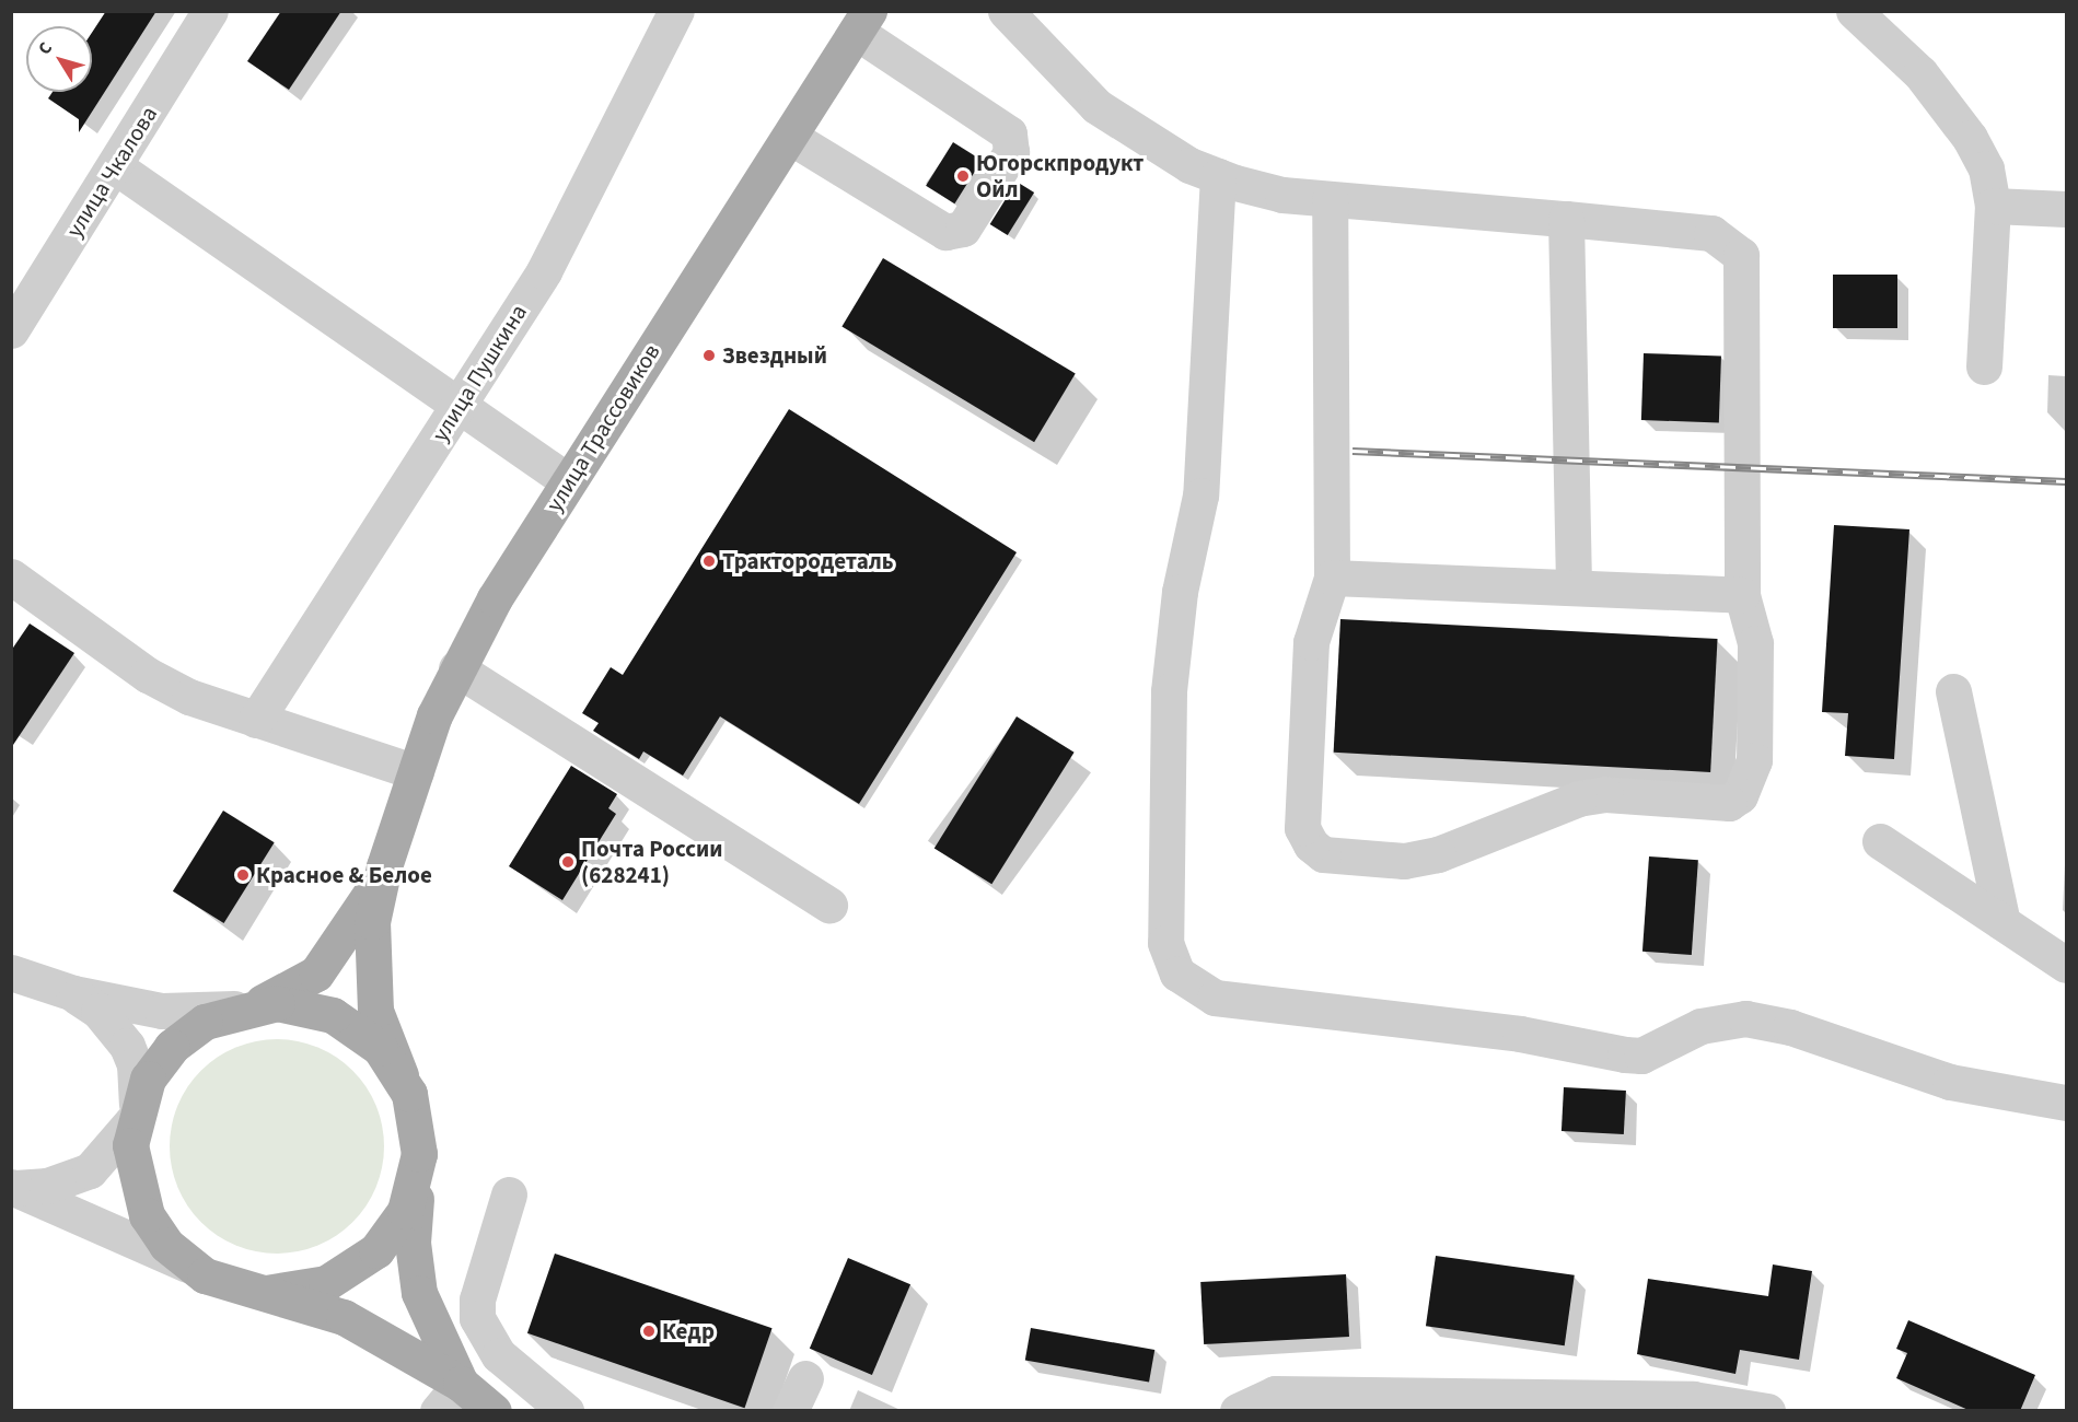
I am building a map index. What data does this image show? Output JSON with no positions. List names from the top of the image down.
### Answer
{
  "streets": {
    "main road": ["улица Трассовиков"],
    "street": ["улица Чкалова", "улица Пушкина"]
  },
  "places": [
    "Югорскпродукт Ойл",
    "Звездный",
    "Трактородеталь",
    "Почта России (628241)",
    "Красное & Белое",
    "Кедр"
  ],
  "north": "top left"
}
